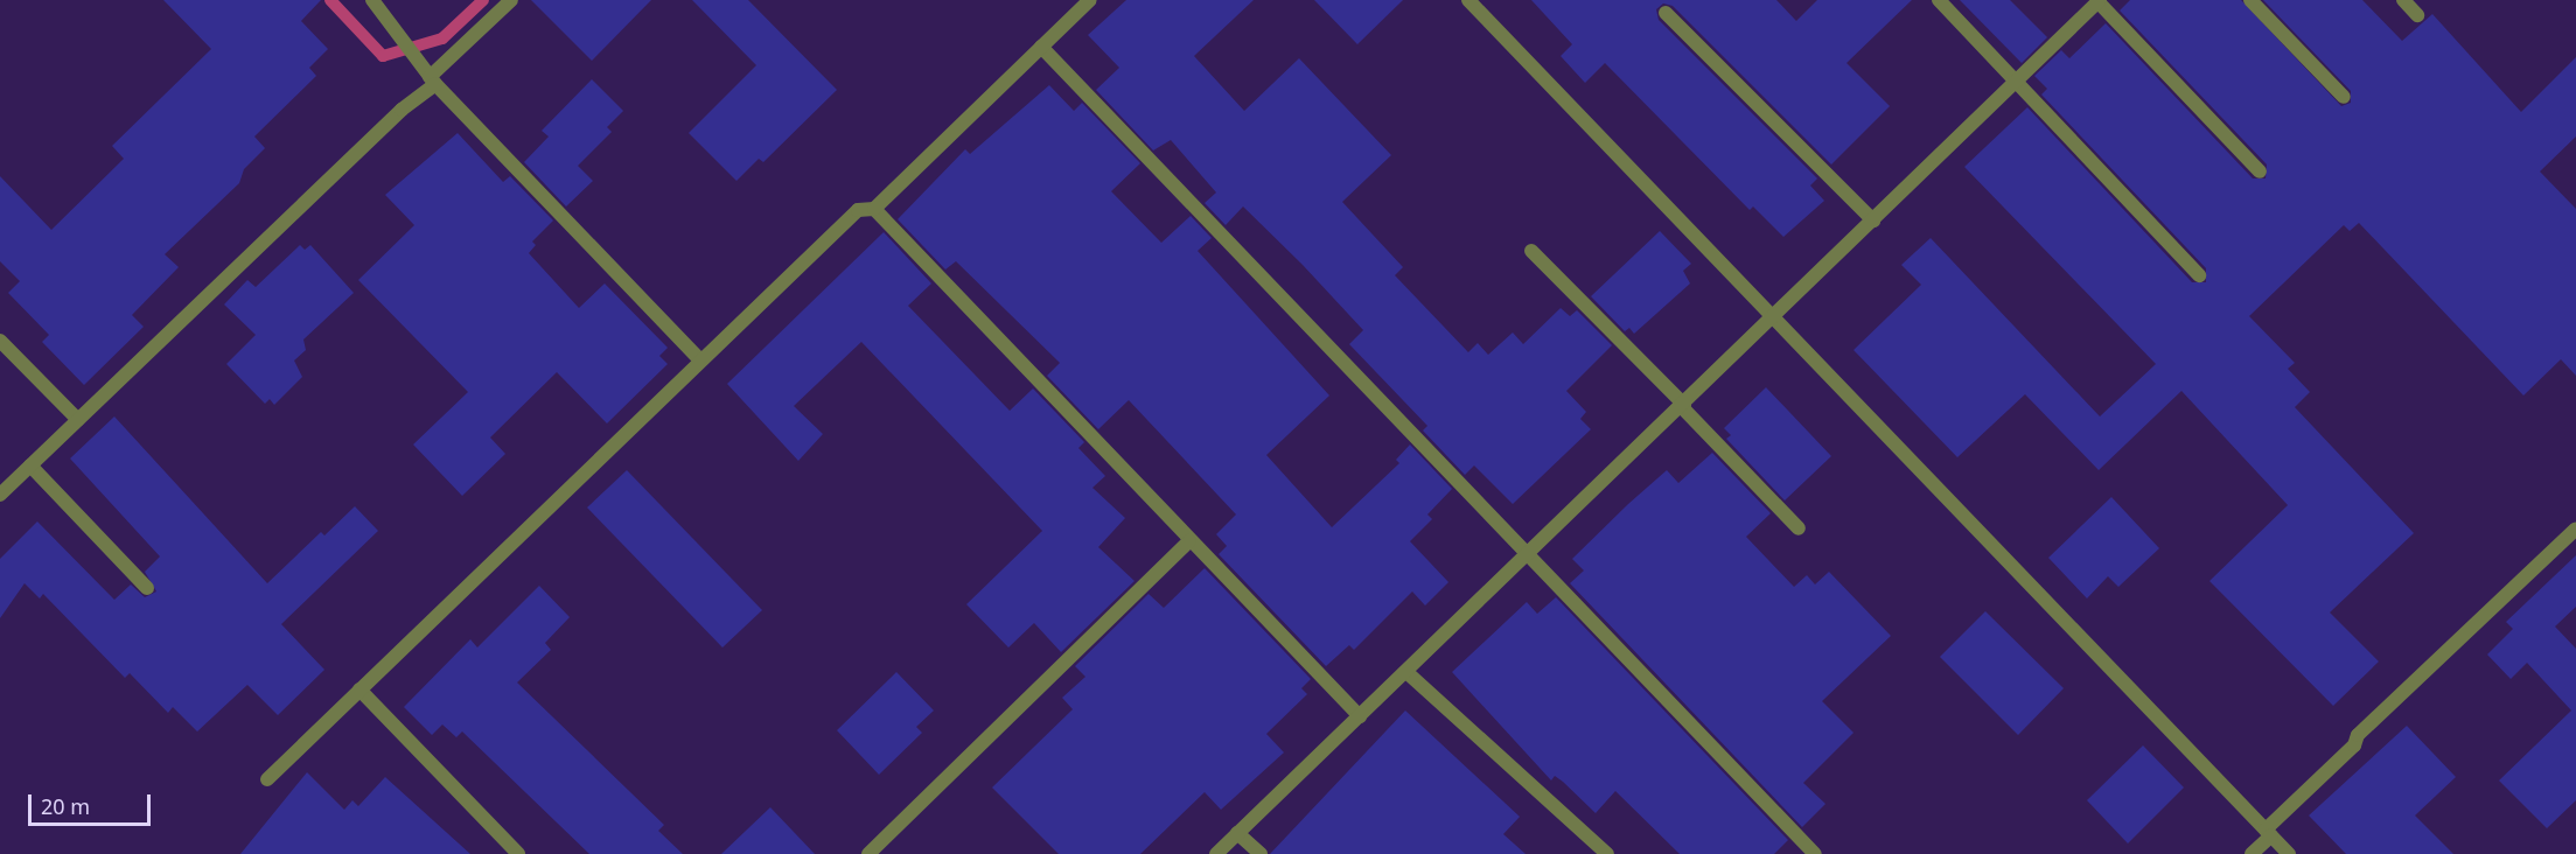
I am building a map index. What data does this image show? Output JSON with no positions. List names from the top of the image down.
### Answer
{
  "scale_bar": "20 m"
}
